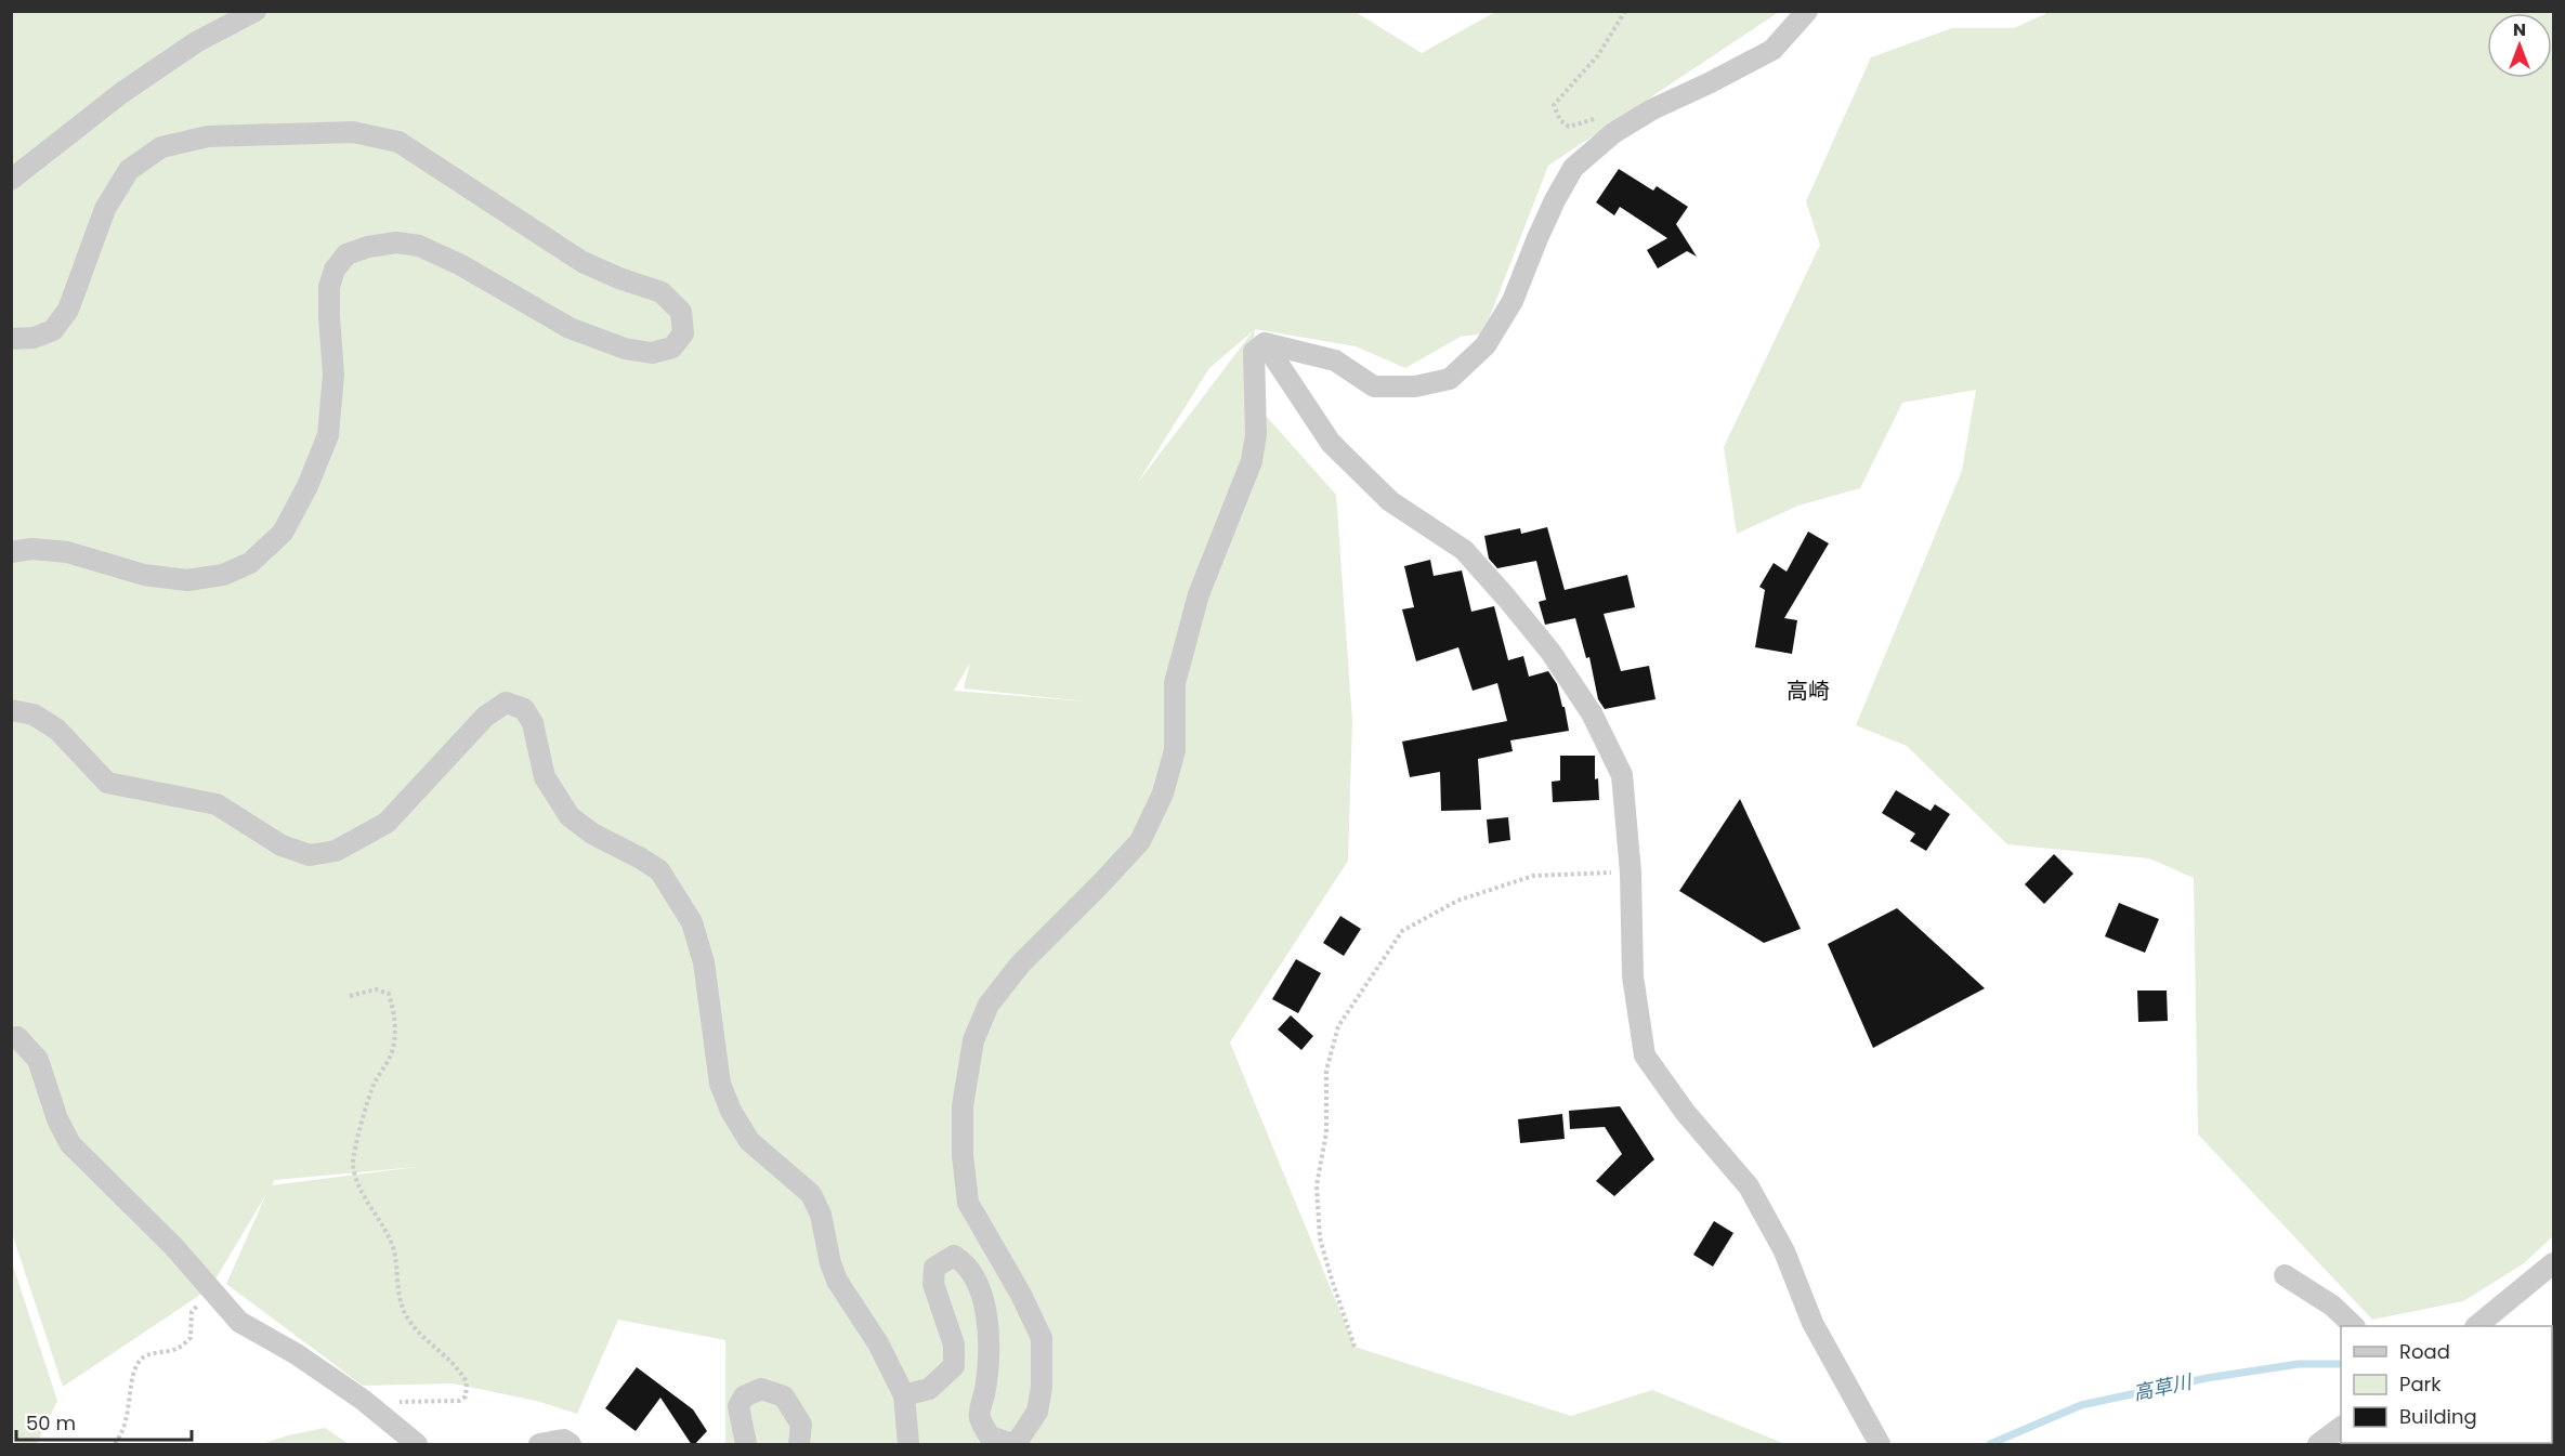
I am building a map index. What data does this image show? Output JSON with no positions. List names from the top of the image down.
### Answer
{
  "districts": ["高崎"],
  "water": ["高草川"],
  "legend": ["Road", "Park", "Building"],
  "scale_bar": "50 m",
  "north": "top"
}
